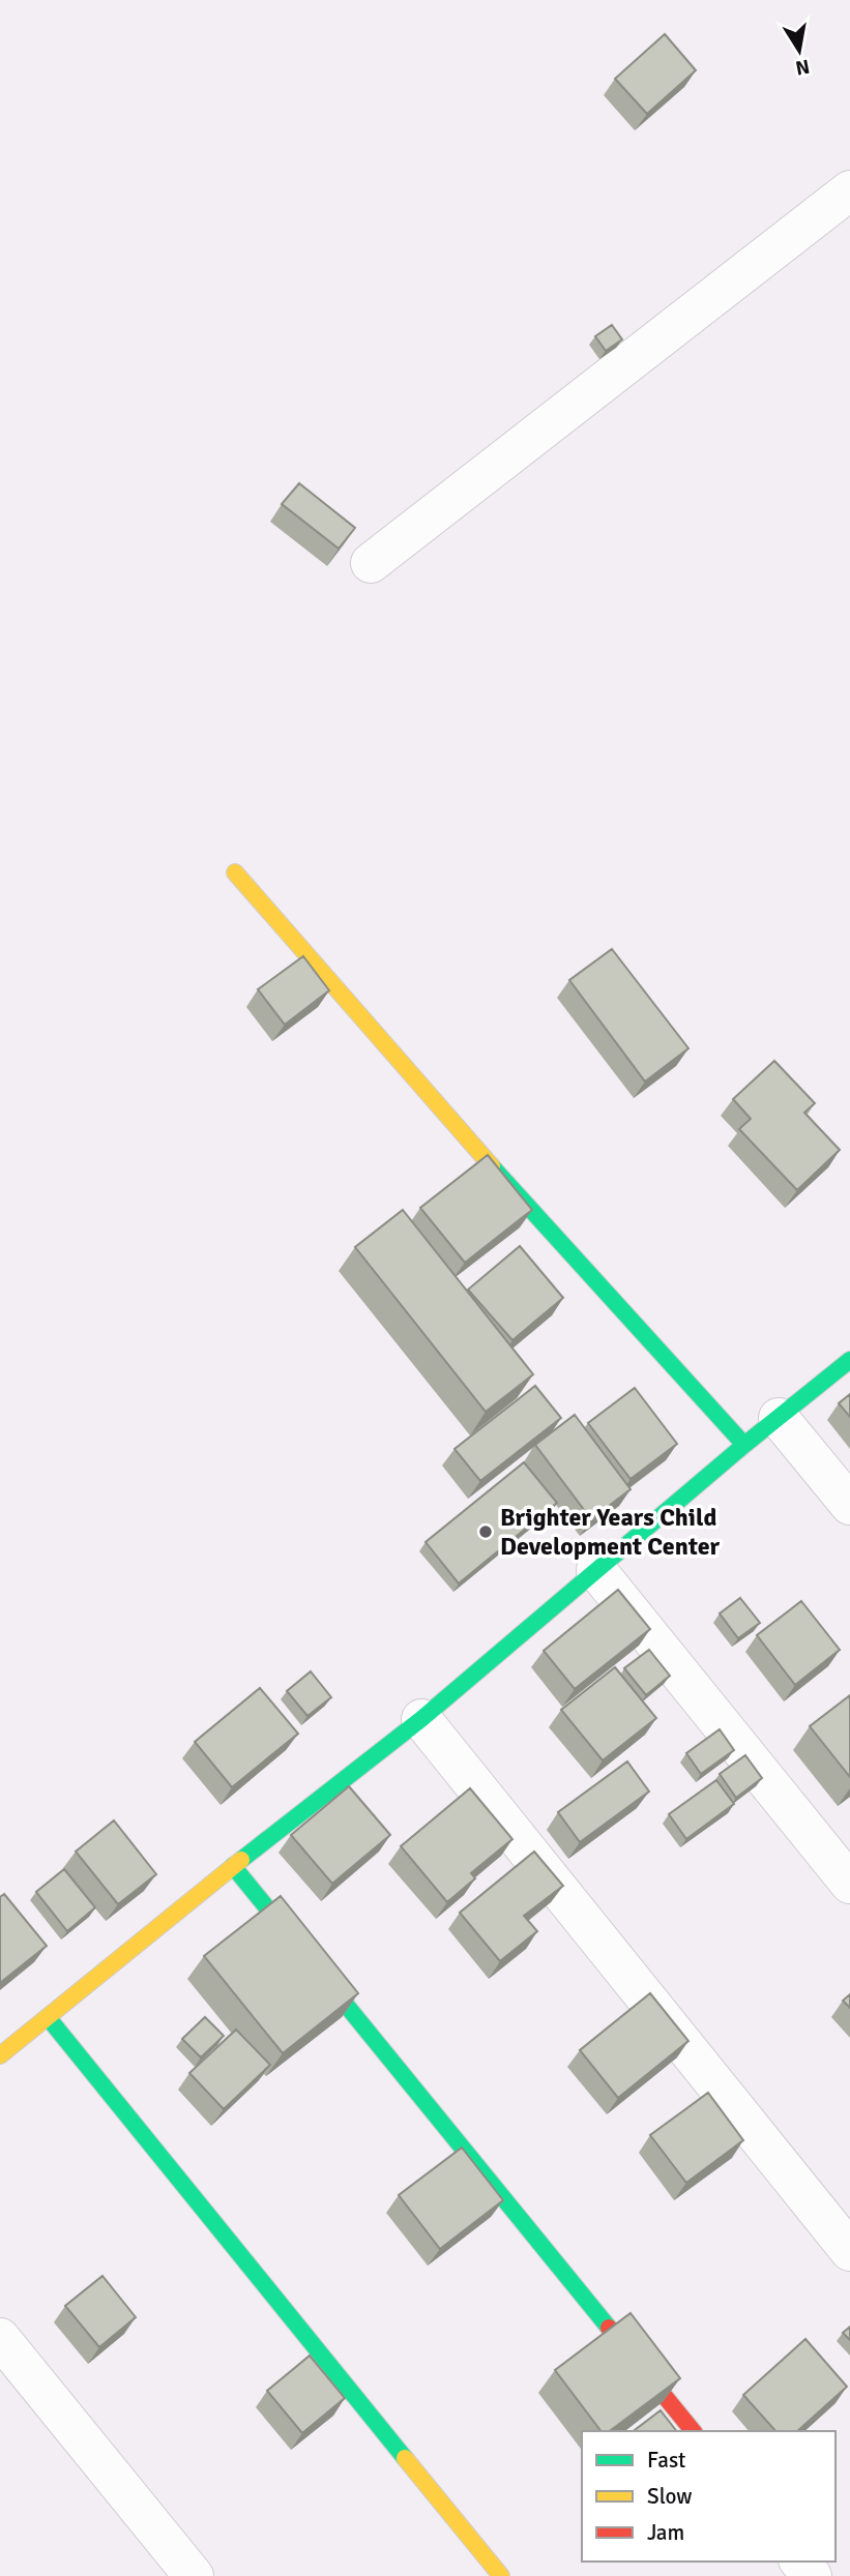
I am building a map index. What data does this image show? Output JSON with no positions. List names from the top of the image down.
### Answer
{
  "places": ["Brighter Years Child Development Center"],
  "legend": ["Fast", "Slow", "Jam"],
  "north": "bottom"
}
